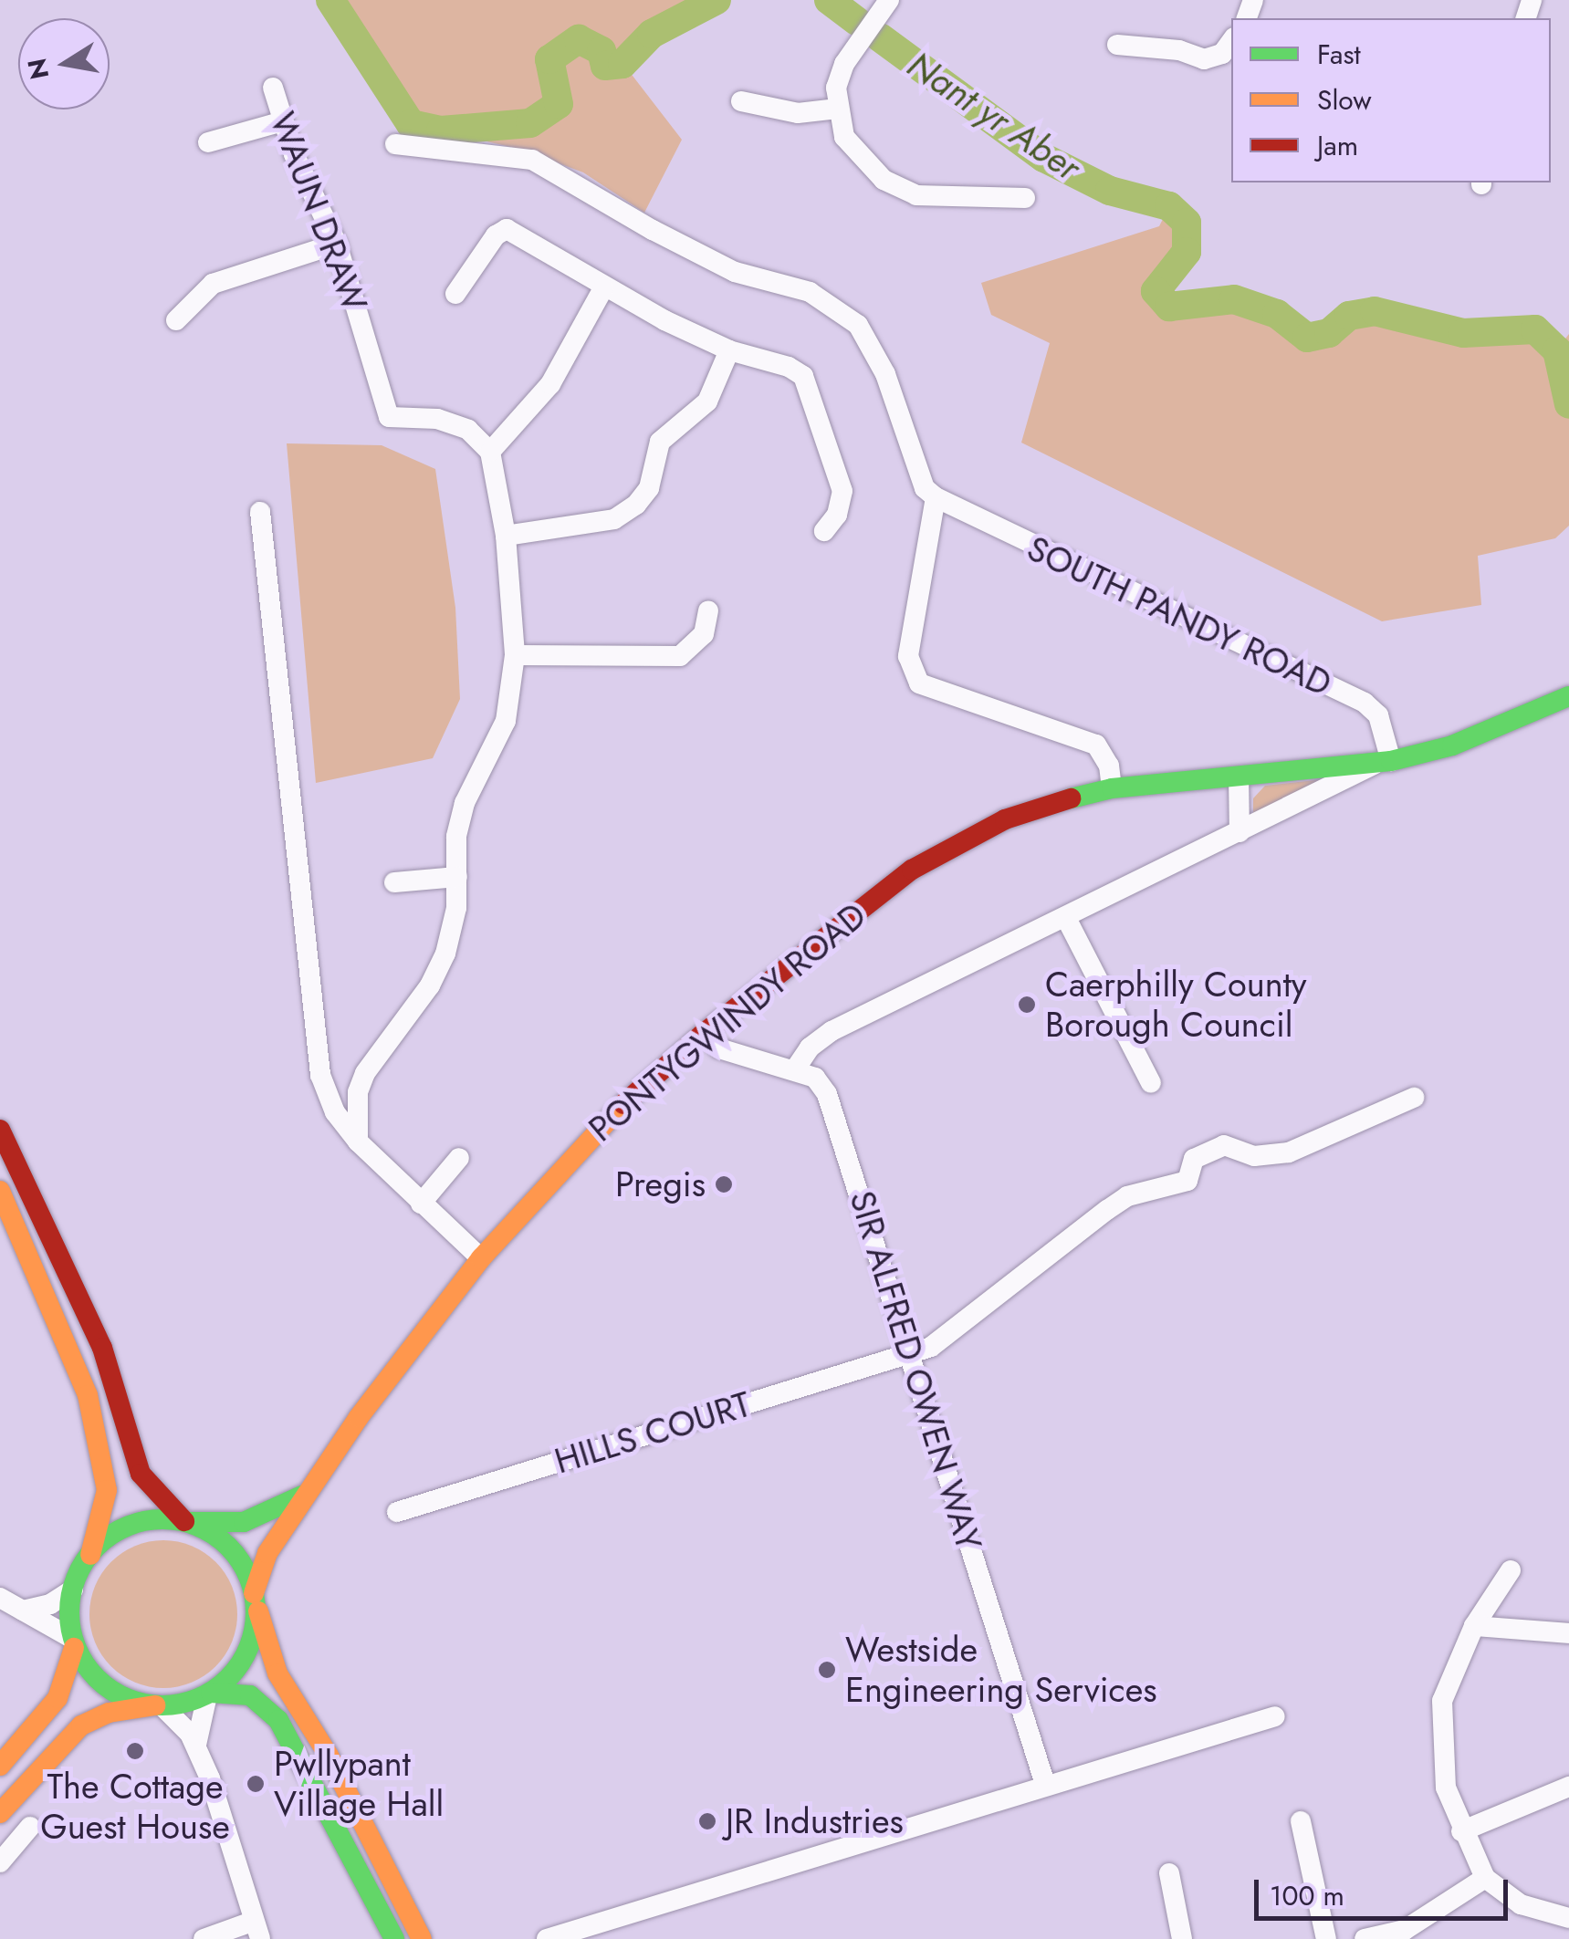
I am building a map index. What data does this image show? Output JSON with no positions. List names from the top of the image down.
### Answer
{
  "streets": {
    "main road": ["PONTYGWINDY ROAD"],
    "street": [
      "WAUN DRAW",
      "SOUTH PANDY ROAD",
      "SIR ALFRED OWEN WAY",
      "HILLS COURT"
    ]
  },
  "crossings": [
    ["SOUTH PANDY ROAD", "PONTYGWINDY ROAD"],
    ["PONTYGWINDY ROAD", "SIR ALFRED OWEN WAY"],
    ["SIR ALFRED OWEN WAY", "HILLS COURT"]
  ],
  "water": ["Nant yr Aber"],
  "places": [
    "Caerphilly County Borough Council",
    "Pregis",
    "Westside Engineering Services",
    "The Cottage Guest House",
    "Pwllypant Village Hall",
    "JR Industries"
  ],
  "legend": ["Fast", "Slow", "Jam"],
  "scale_bar": "100 m",
  "north": "left"
}
